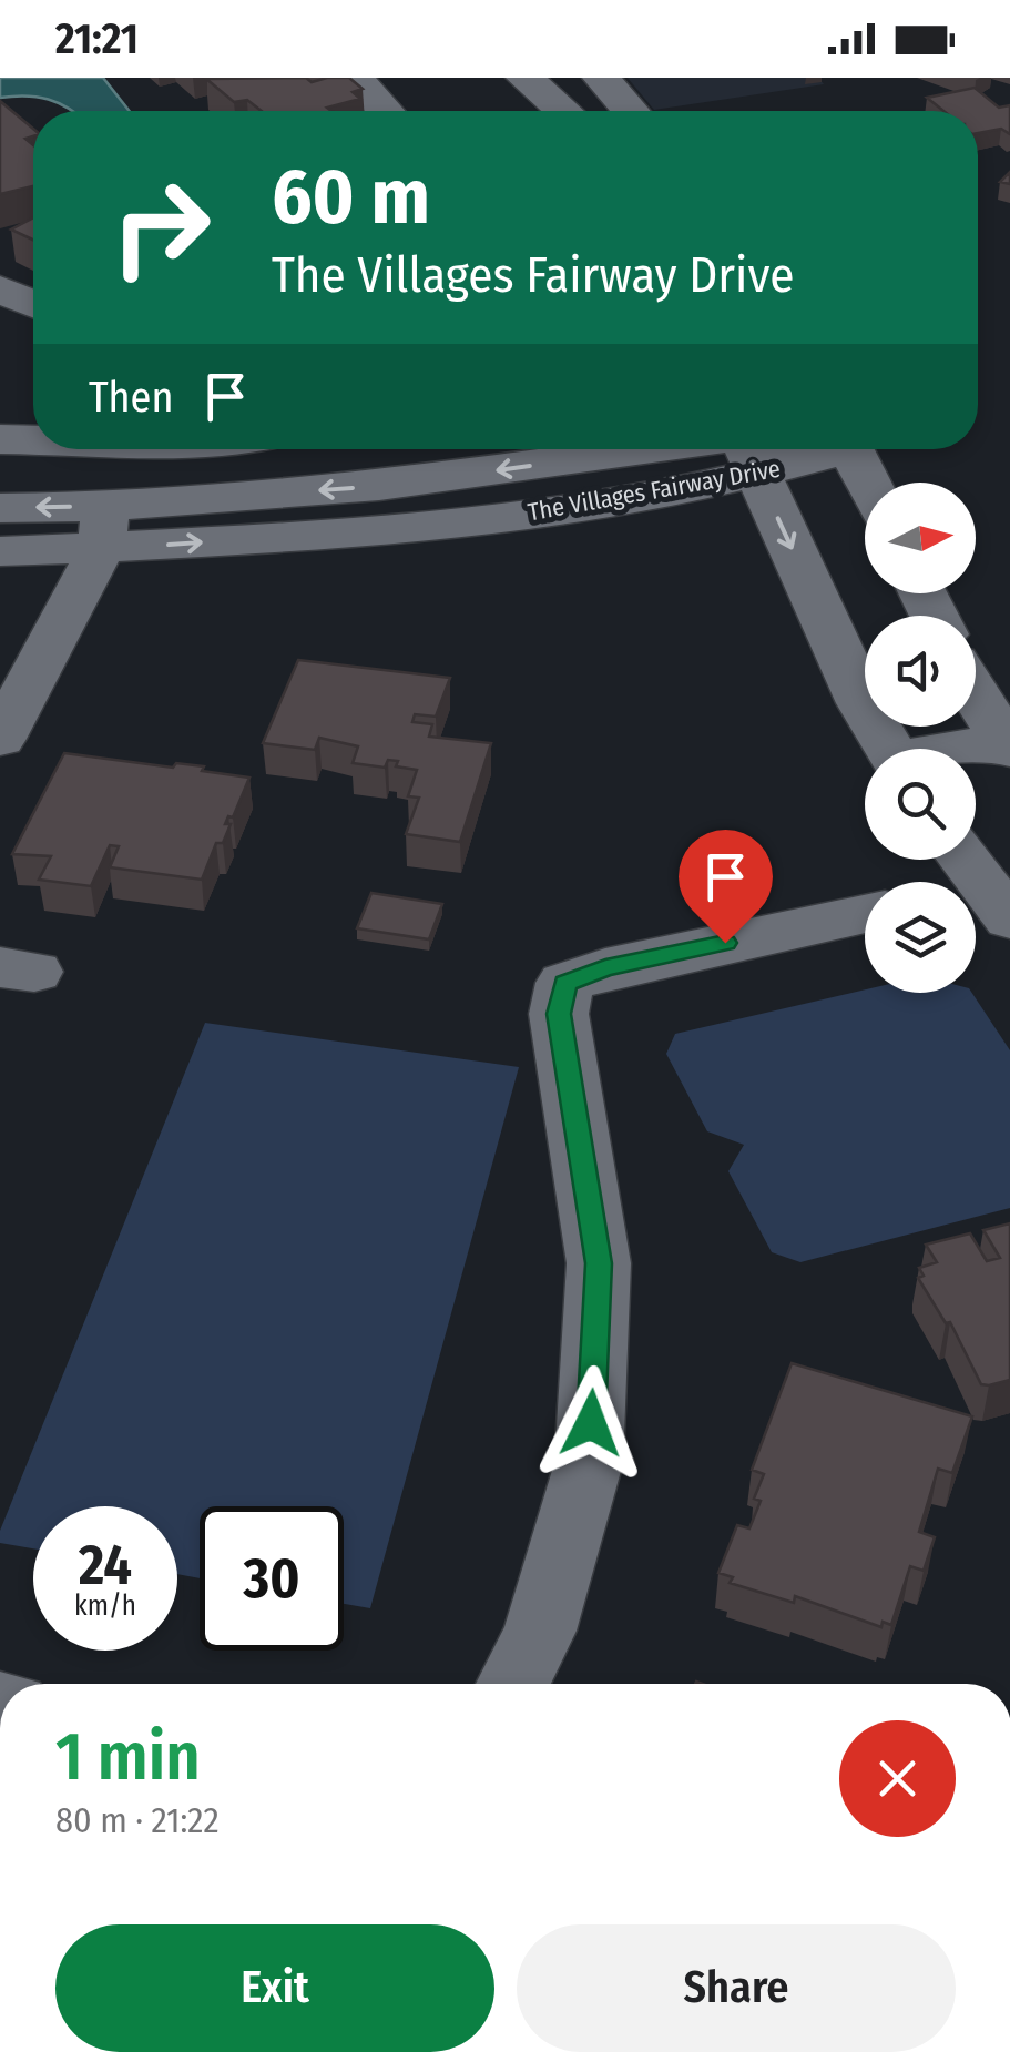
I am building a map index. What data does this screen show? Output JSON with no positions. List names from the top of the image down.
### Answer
{
  "streets": {
    "street": ["The Villages Fairway Drive"]
  },
  "north": "right",
  "page": {
    "status": "21:21",
    "turn": ["60 m", "The Villages Fairway Drive"],
    "then": "Then",
    "speed": "24 km/h",
    "limit": "30",
    "heading": ["1 min", "80 m · 21:22"],
    "buttons": ["Exit", "Share"]
  }
}
